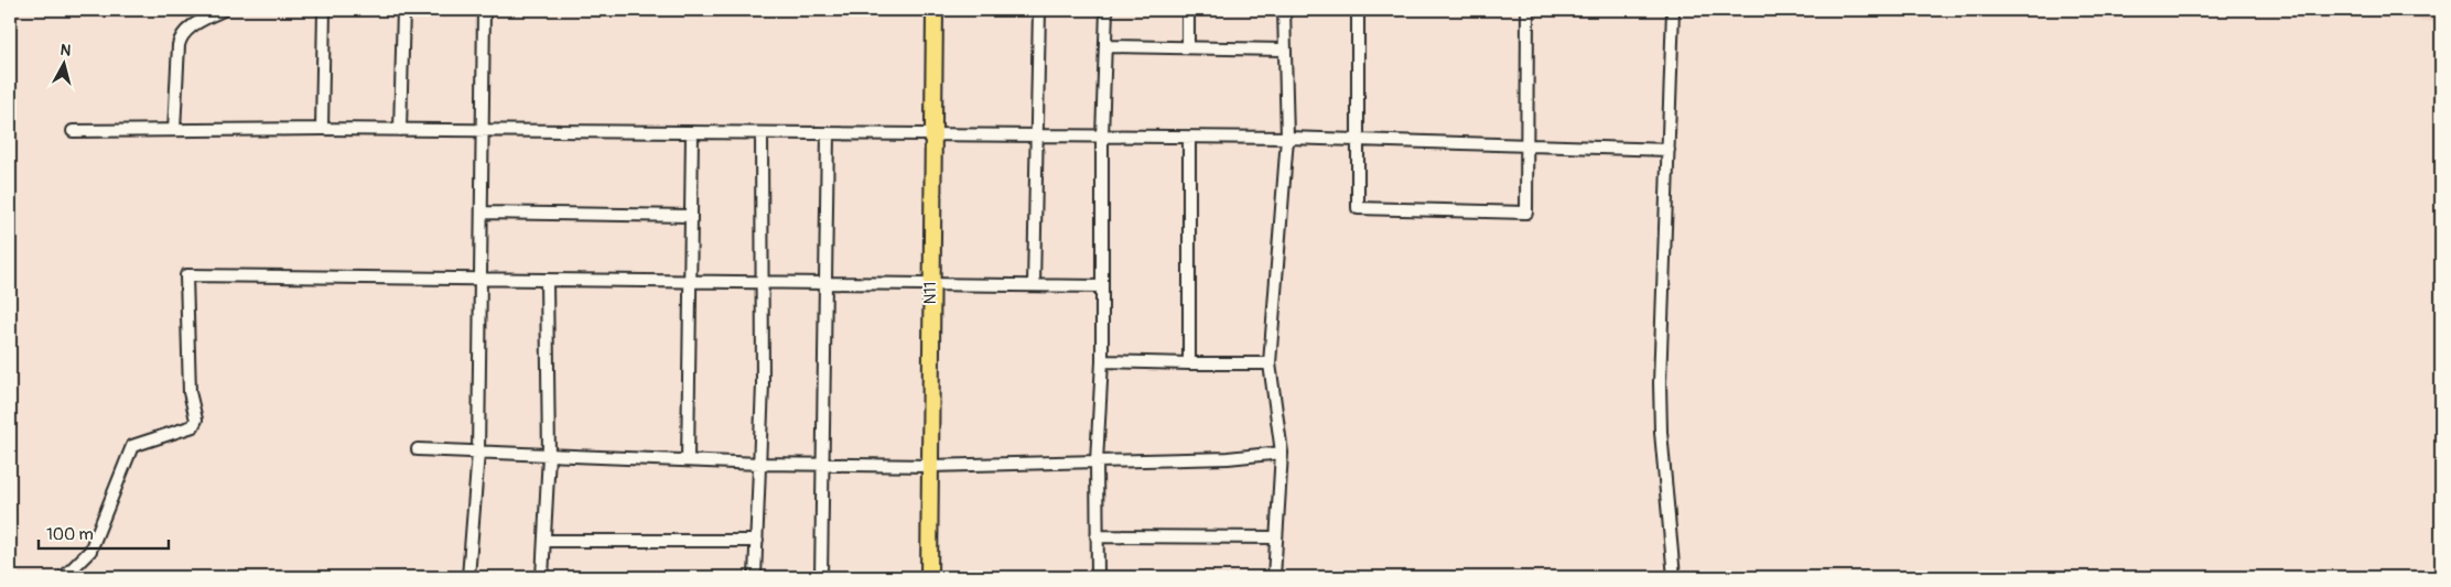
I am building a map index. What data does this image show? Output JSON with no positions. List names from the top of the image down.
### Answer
{
  "streets": {
    "main road": ["N11"]
  },
  "scale_bar": "100 m",
  "north": "top"
}
